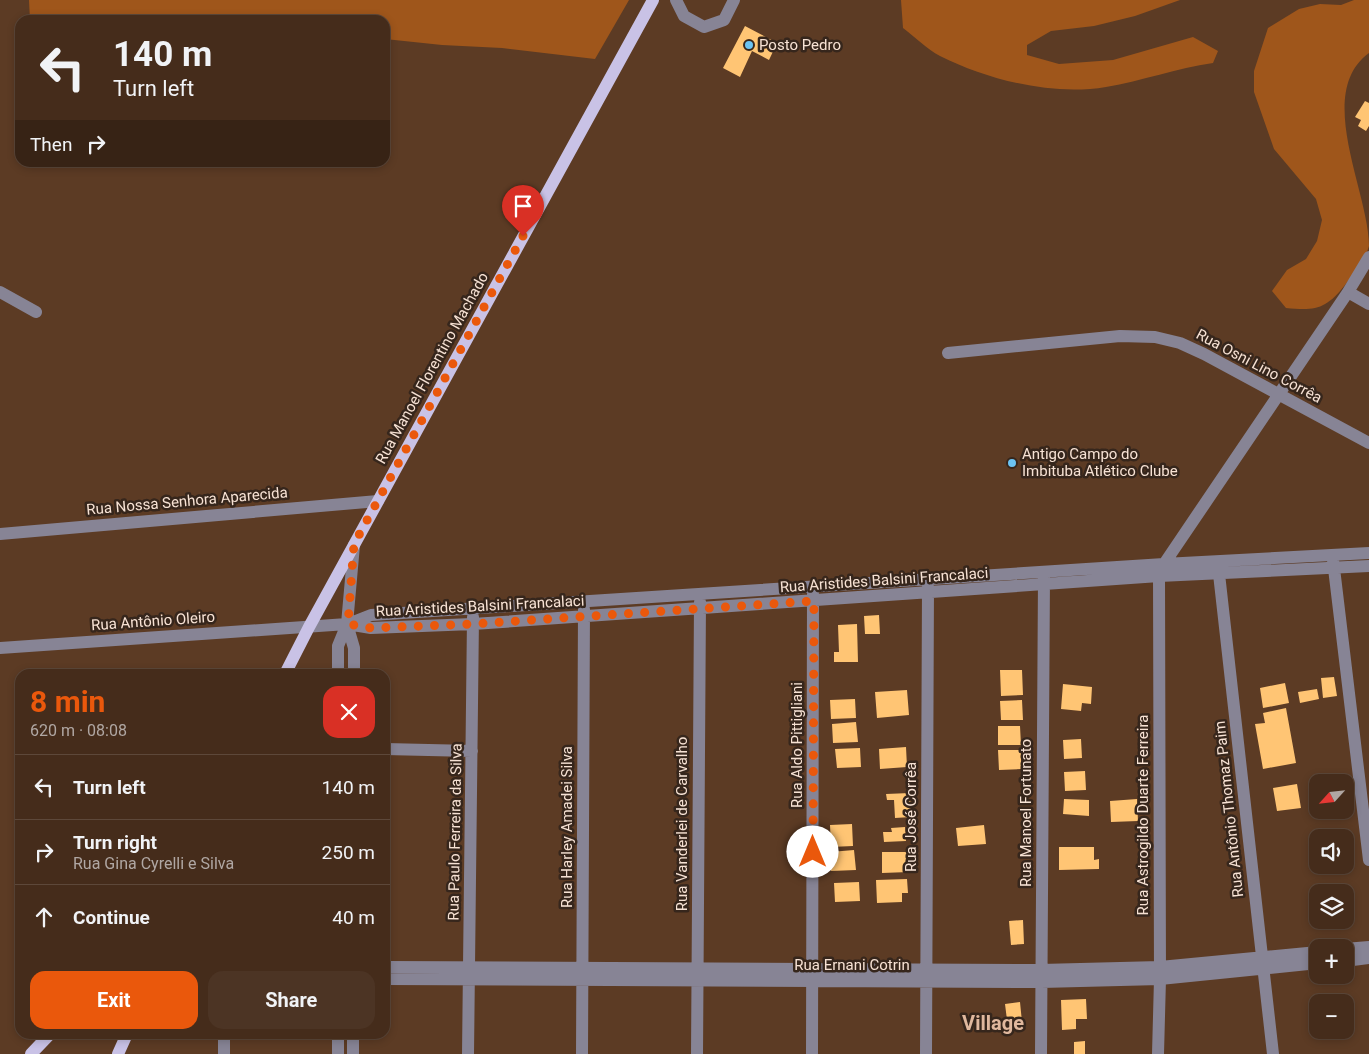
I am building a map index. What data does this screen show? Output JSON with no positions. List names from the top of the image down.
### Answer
{
  "streets": {
    "main road": ["Rua Manoel Florentino Machado"],
    "street": [
      "Rua Osni Lino Corrêa",
      "Rua Nossa Senhora Aparecida",
      "Rua Aristides Balsini Francalaci",
      "Rua Antônio Oleiro",
      "Rua Aldo Pittigliani",
      "Rua Antônio Thomaz Paim",
      "Rua Manoel Fortunato",
      "Rua Astrogildo Duarte Ferreira",
      "Rua José Corrêa",
      "Rua Vanderlei de Carvalho",
      "Rua Harley Amadei Silva",
      "Rua Paulo Ferreira da Silva",
      "Rua Ernani Cotrin"
    ]
  },
  "crossings": [
    ["Rua Manoel Florentino Machado", "Rua Nossa Senhora Aparecida"],
    ["Rua Manoel Florentino Machado", "Rua Antônio Oleiro"],
    ["Rua Aristides Balsini Francalaci", "Rua Antônio Oleiro"],
    ["Rua Aristides Balsini Francalaci", "Rua Aldo Pittigliani"],
    ["Rua Aristides Balsini Francalaci", "Rua Antônio Thomaz Paim"],
    ["Rua Aristides Balsini Francalaci", "Rua Manoel Fortunato"],
    ["Rua Aristides Balsini Francalaci", "Rua Astrogildo Duarte Ferreira"],
    ["Rua Aristides Balsini Francalaci", "Rua José Corrêa"],
    ["Rua Aristides Balsini Francalaci", "Rua Vanderlei de Carvalho"],
    ["Rua Aristides Balsini Francalaci", "Rua Harley Amadei Silva"],
    ["Rua Aristides Balsini Francalaci", "Rua Paulo Ferreira da Silva"],
    ["Rua Aldo Pittigliani", "Rua Ernani Cotrin"],
    ["Rua Antônio Thomaz Paim", "Rua Ernani Cotrin"],
    ["Rua Manoel Fortunato", "Rua Ernani Cotrin"],
    ["Rua Astrogildo Duarte Ferreira", "Rua Ernani Cotrin"],
    ["Rua José Corrêa", "Rua Ernani Cotrin"],
    ["Rua Vanderlei de Carvalho", "Rua Ernani Cotrin"],
    ["Rua Harley Amadei Silva", "Rua Ernani Cotrin"],
    ["Rua Paulo Ferreira da Silva", "Rua Ernani Cotrin"]
  ],
  "districts": ["Village"],
  "places": ["Posto Pedro", "Antigo Campo do Imbituba Atlético Clube"],
  "north": "bottom left",
  "page": {
    "turn": ["140 m", "Turn left"],
    "then": "Then",
    "heading": ["8 min", "620 m · 08:08"],
    "list": [
      {
        "name": "Turn left",
        "value": "140 m"
      },
      {
        "name": "Turn right",
        "note": "Rua Gina Cyrelli e Silva",
        "value": "250 m"
      },
      {
        "name": "Continue",
        "value": "40 m"
      }
    ],
    "map_buttons": ["+", "−"],
    "buttons": ["Exit", "Share"]
  }
}
